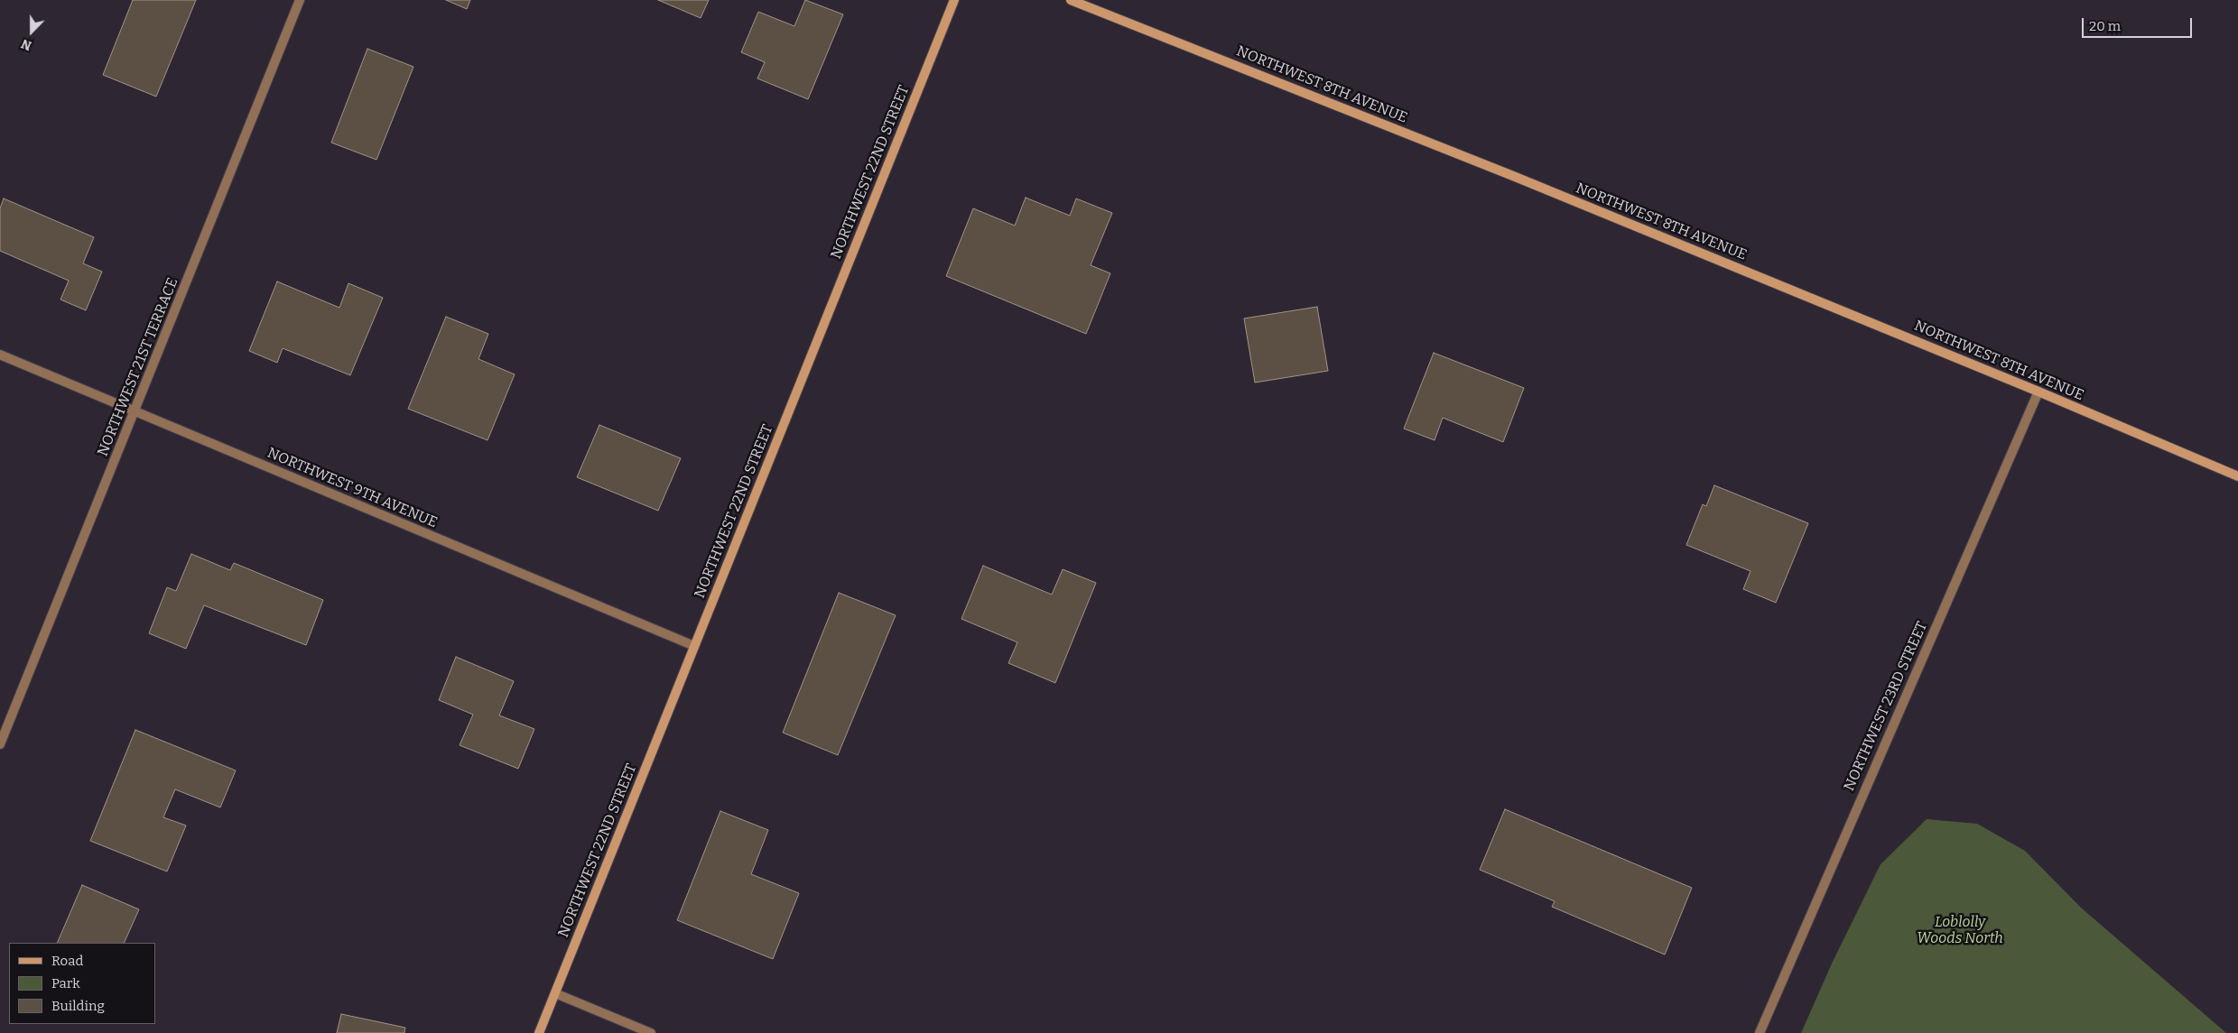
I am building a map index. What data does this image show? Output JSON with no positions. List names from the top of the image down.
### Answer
{
  "streets": {
    "street": [
      "NORTHWEST 8TH AVENUE",
      "NORTHWEST 22ND STREET",
      "NORTHWEST 21ST TERRACE",
      "NORTHWEST 9TH AVENUE",
      "NORTHWEST 23RD STREET"
    ]
  },
  "crossings": [
    ["NORTHWEST 8TH AVENUE", "NORTHWEST 23RD STREET"],
    ["NORTHWEST 22ND STREET", "NORTHWEST 9TH AVENUE"],
    ["NORTHWEST 21ST TERRACE", "NORTHWEST 9TH AVENUE"]
  ],
  "parks": ["Loblolly Woods North"],
  "legend": ["Road", "Park", "Building"],
  "scale_bar": "20 m",
  "north": "bottom"
}
